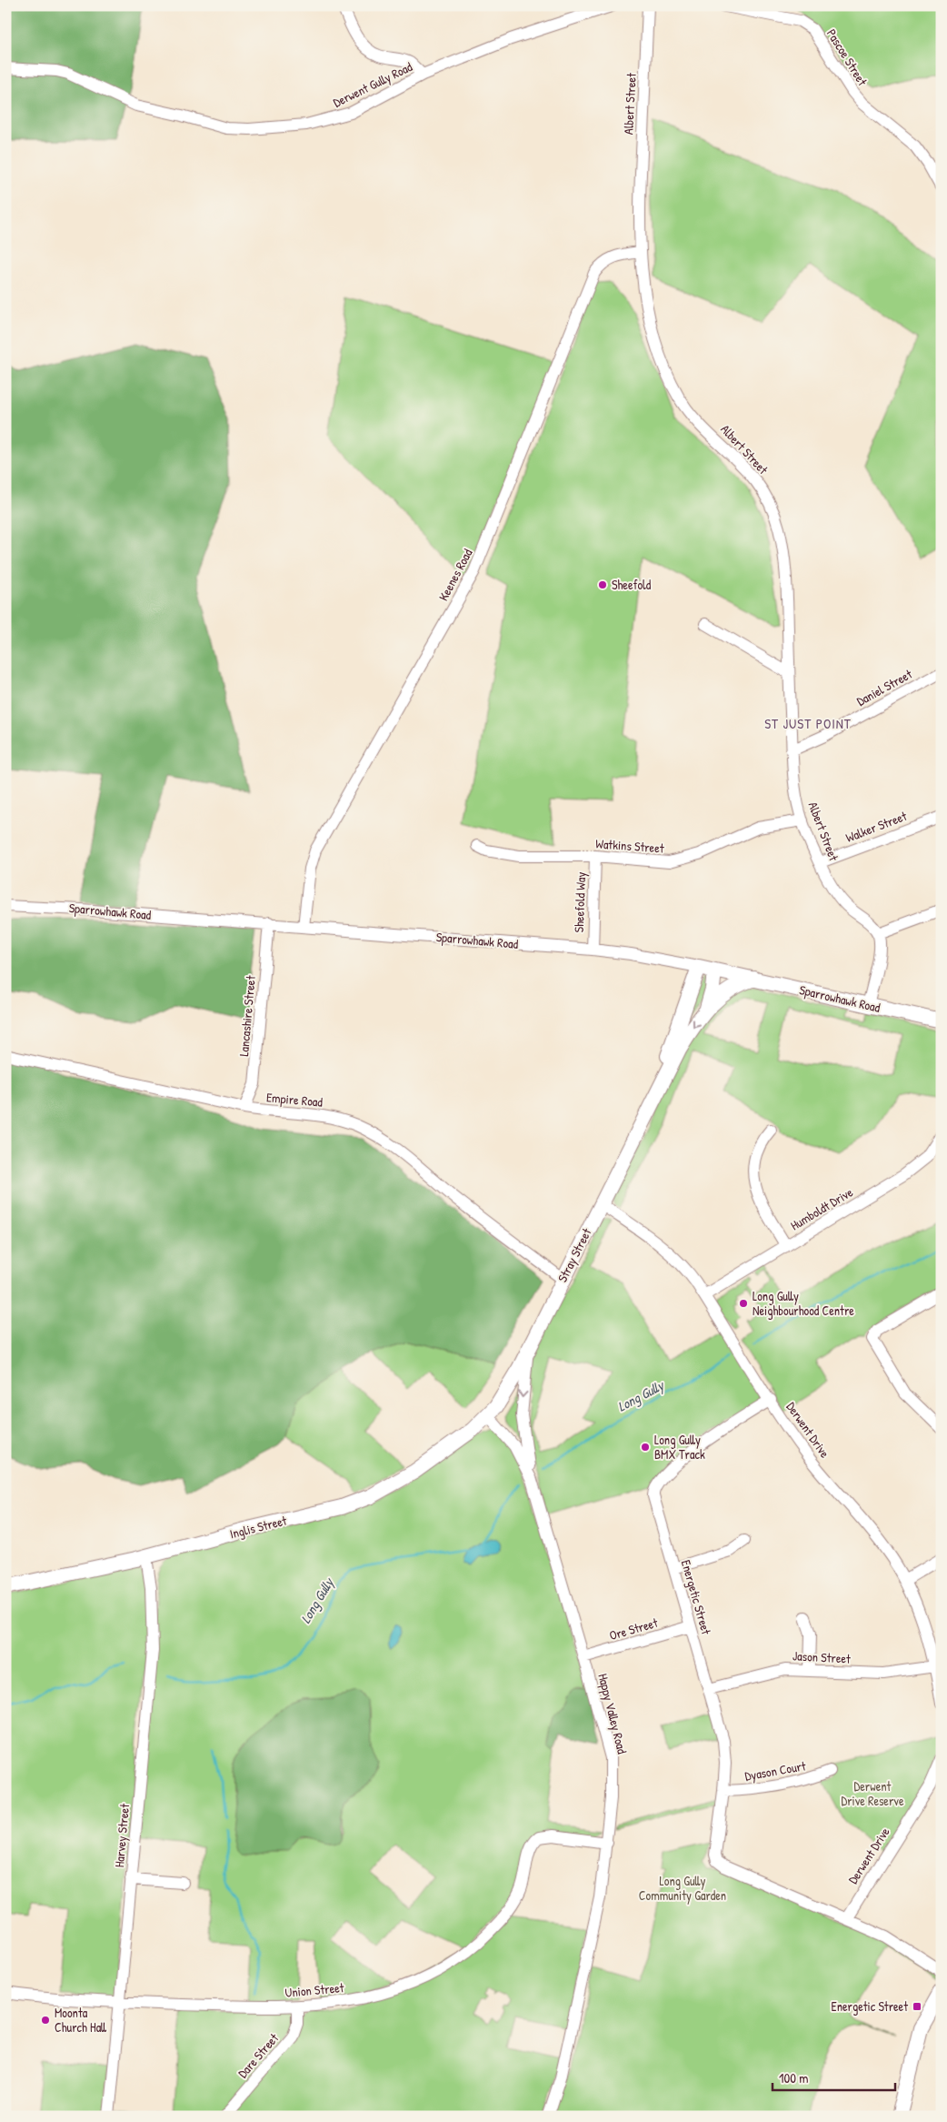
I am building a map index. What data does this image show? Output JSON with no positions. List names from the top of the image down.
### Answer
{
  "streets": {
    "main road": ["Sparrowhawk Road", "Stray Street", "Inglis Street"],
    "street": [
      "Pascoe Street",
      "Derwent Gully Road",
      "Albert Street",
      "Keenes Road",
      "Daniel Street",
      "Walker Street",
      "Watkins Street",
      "Sheefold Way",
      "Lancashire Street",
      "Empire Road",
      "Humboldt Drive",
      "Derwent Drive",
      "Energetic Street",
      "Ore Street",
      "Jason Street",
      "Happy Valley Road",
      "Dyason Court",
      "Harvey Street",
      "Union Street",
      "Dare Street"
    ]
  },
  "crossings": [
    ["Albert Street", "Keenes Road"],
    ["Albert Street", "Daniel Street"],
    ["Albert Street", "Walker Street"],
    ["Albert Street", "Watkins Street"],
    ["Keenes Road", "Sparrowhawk Road"],
    ["Watkins Street", "Sheefold Way"],
    ["Sheefold Way", "Sparrowhawk Road"],
    ["Sparrowhawk Road", "Lancashire Street"],
    ["Sparrowhawk Road", "Stray Street"],
    ["Lancashire Street", "Empire Road"],
    ["Empire Road", "Stray Street"],
    ["Humboldt Drive", "Derwent Drive"],
    ["Stray Street", "Derwent Drive"],
    ["Stray Street", "Inglis Street"],
    ["Stray Street", "Happy Valley Road"],
    ["Derwent Drive", "Energetic Street"],
    ["Derwent Drive", "Jason Street"],
    ["Inglis Street", "Happy Valley Road"],
    ["Inglis Street", "Harvey Street"],
    ["Energetic Street", "Ore Street"],
    ["Energetic Street", "Jason Street"],
    ["Energetic Street", "Dyason Court"],
    ["Ore Street", "Happy Valley Road"],
    ["Happy Valley Road", "Union Street"],
    ["Harvey Street", "Union Street"],
    ["Union Street", "Dare Street"]
  ],
  "districts": ["ST JUST POINT"],
  "water": ["Long Gully"],
  "parks": ["Derwent Drive Reserve", "Long Gully Community Garden"],
  "places": {
    "other": [
      "Sheefold",
      "Long Gully Neighbourhood Centre",
      "Long Gully BMX Track",
      "Moonta Church Hall"
    ],
    "transit": ["Energetic Street"]
  },
  "scale_bar": "100 m"
}
